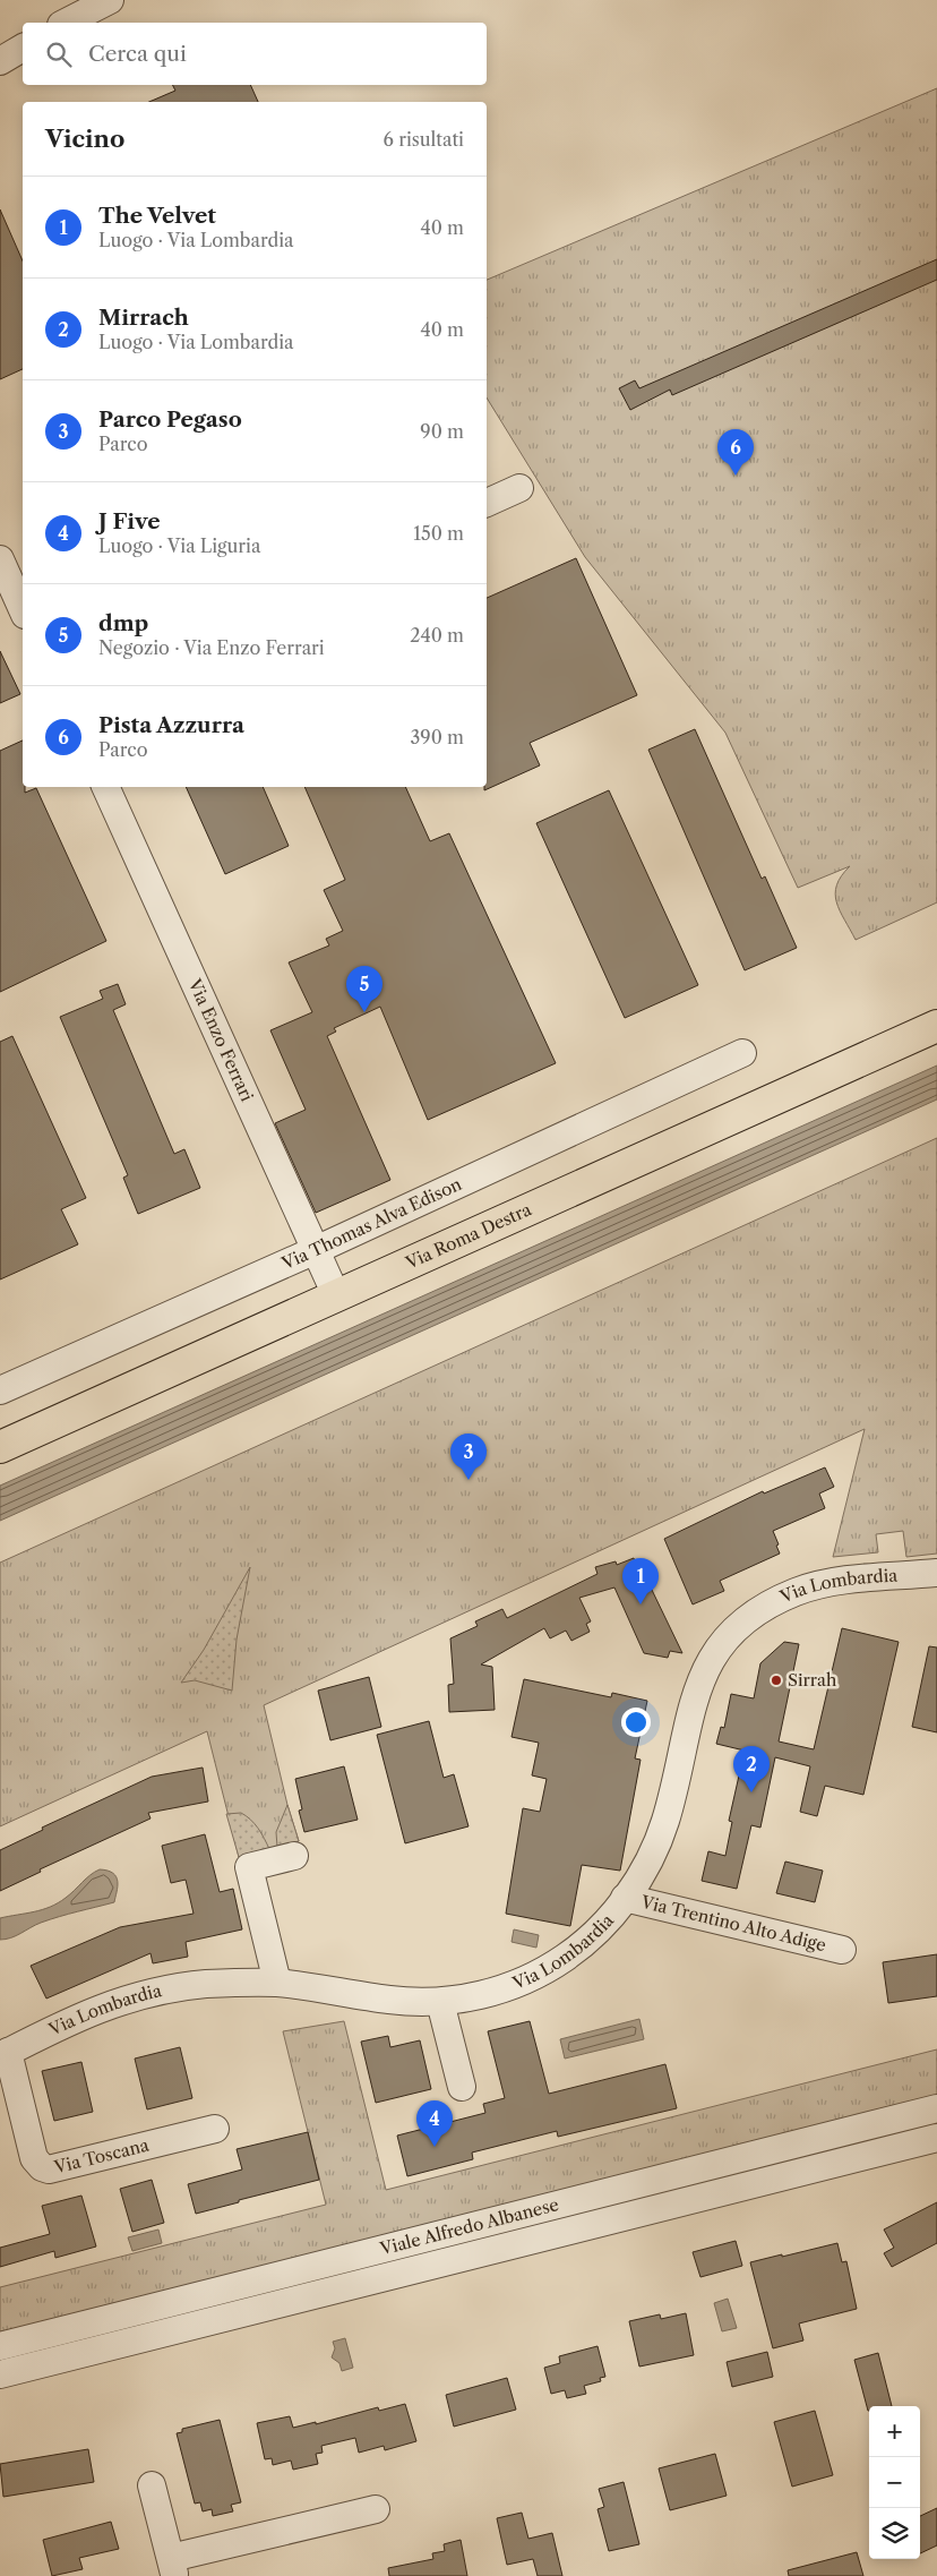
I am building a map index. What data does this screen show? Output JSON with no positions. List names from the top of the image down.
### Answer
{
  "streets": {
    "main road": ["Via Roma Destra"],
    "street": [
      "Via Enzo Ferrari",
      "Via Thomas Alva Edison",
      "Via Lombardia",
      "Via Trentino Alto Adige",
      "Via Toscana",
      "Viale Alfredo Albanese"
    ]
  },
  "crossings": [
    ["Via Enzo Ferrari", "Via Thomas Alva Edison"],
    ["Via Enzo Ferrari", "Via Roma Destra"],
    ["Via Lombardia", "Via Trentino Alto Adige"],
    ["Via Lombardia", "Via Toscana"]
  ],
  "places": ["Sirrah"],
  "page": {
    "search": "Cerca qui",
    "heading": ["Vicino", "6 risultati"],
    "list": [
      {
        "mark": "1",
        "name": "The Velvet",
        "note": "Luogo · Via Lombardia",
        "value": "40 m"
      },
      {
        "mark": "2",
        "name": "Mirrach",
        "note": "Luogo · Via Lombardia",
        "value": "40 m"
      },
      {
        "mark": "3",
        "name": "Parco Pegaso",
        "note": "Parco",
        "value": "90 m"
      },
      {
        "mark": "4",
        "name": "J Five",
        "note": "Luogo · Via Liguria",
        "value": "150 m"
      },
      {
        "mark": "5",
        "name": "dmp",
        "note": "Negozio · Via Enzo Ferrari",
        "value": "240 m"
      },
      {
        "mark": "6",
        "name": "Pista Azzurra",
        "note": "Parco",
        "value": "390 m"
      }
    ],
    "pins": [
      "6",
      "5",
      "3",
      "1",
      "2",
      "4"
    ],
    "map_buttons": ["+", "−"]
  }
}
